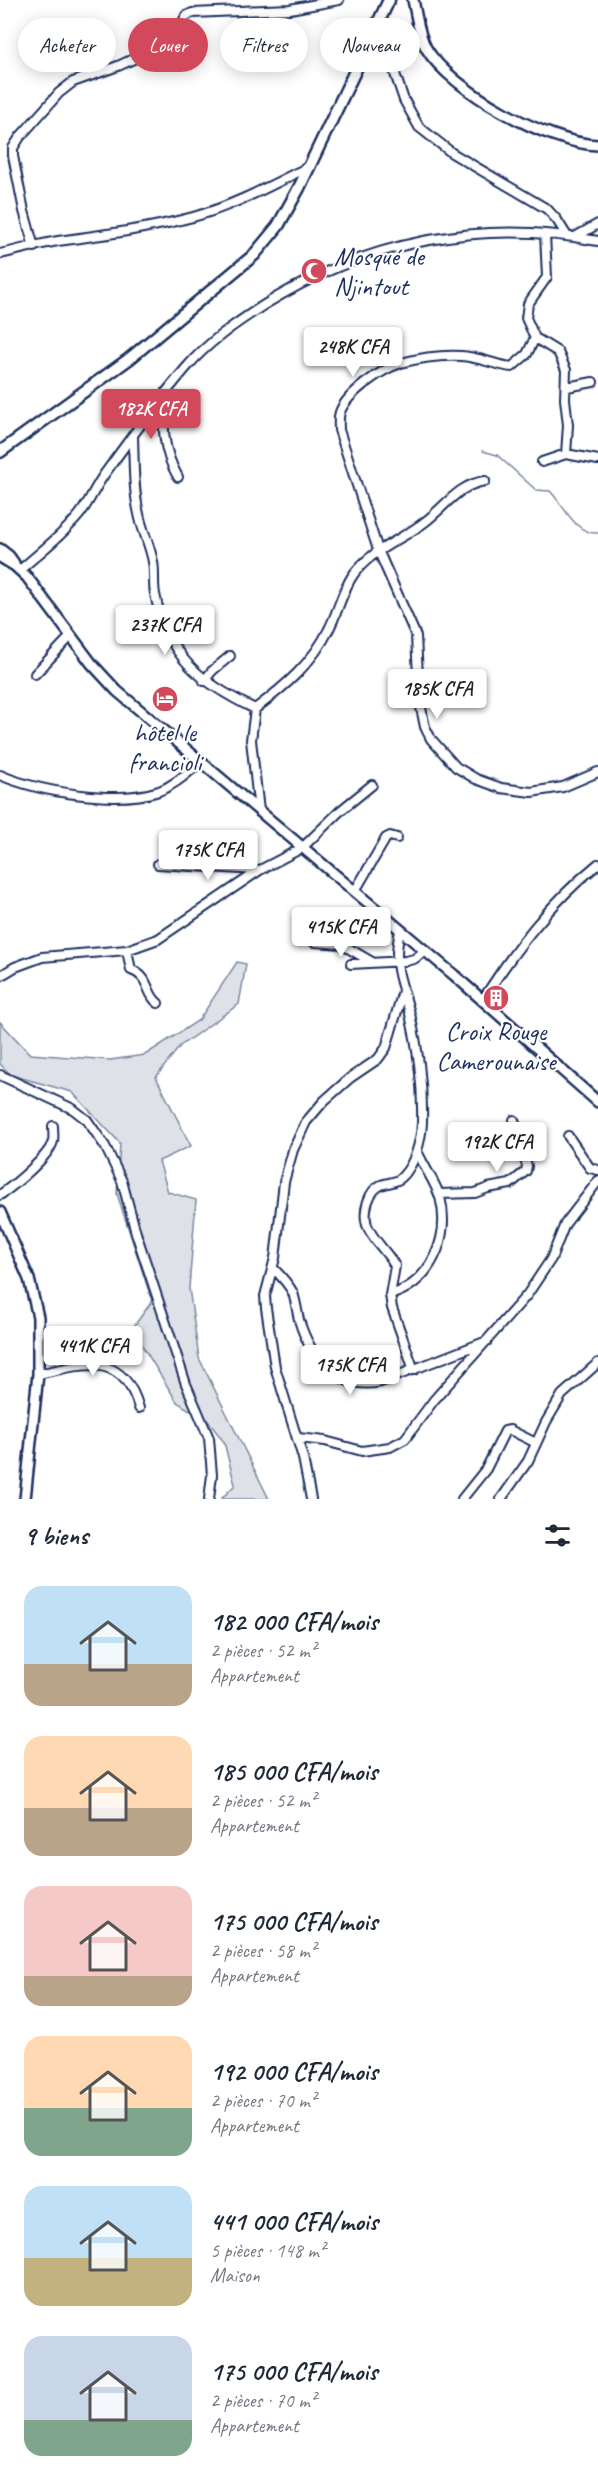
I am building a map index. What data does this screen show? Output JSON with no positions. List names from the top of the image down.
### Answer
{
  "places": {
    "mosque": ["Mosqué de Njintout"],
    "hotel": ["hôtel le francioli"],
    "building": ["Croix Rouge Camerounaise"]
  },
  "page": {
    "chip": [
      "Acheter",
      "Louer",
      "Filtres",
      "Nouveau"
    ],
    "price": [
      "248K CFA",
      "182K CFA",
      "237K CFA",
      "185K CFA",
      "175K CFA",
      "415K CFA",
      "192K CFA",
      "441K CFA",
      "175K CFA"
    ],
    "heading": "9 biens",
    "list": [
      {
        "name": "182 000 CFA/mois",
        "note": "2 pièces · 52 m² · Appartement"
      },
      {
        "name": "185 000 CFA/mois",
        "note": "2 pièces · 52 m² · Appartement"
      },
      {
        "name": "175 000 CFA/mois",
        "note": "2 pièces · 58 m² · Appartement"
      },
      {
        "name": "192 000 CFA/mois",
        "note": "2 pièces · 70 m² · Appartement"
      },
      {
        "name": "441 000 CFA/mois",
        "note": "5 pièces · 148 m² · Maison"
      },
      {
        "name": "175 000 CFA/mois",
        "note": "2 pièces · 70 m² · Appartement"
      }
    ]
  }
}
